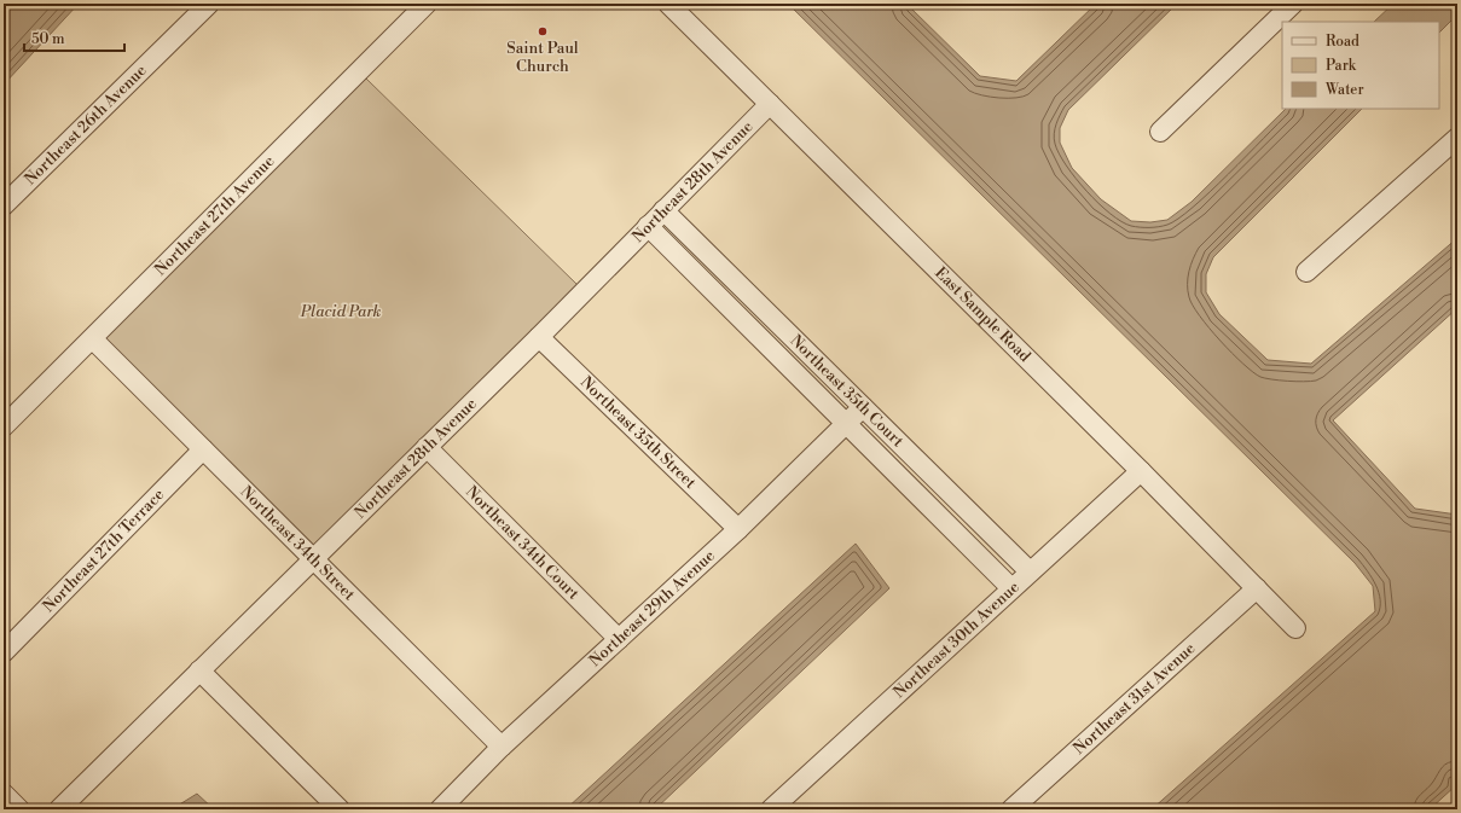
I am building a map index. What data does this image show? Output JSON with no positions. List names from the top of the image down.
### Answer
{
  "streets": {
    "street": [
      "Northeast 26th Avenue",
      "Northeast 28th Avenue",
      "Northeast 27th Avenue",
      "East Sample Road",
      "Northeast 35th Court",
      "Northeast 35th Street",
      "Northeast 34th Court",
      "Northeast 34th Street",
      "Northeast 27th Terrace",
      "Northeast 29th Avenue",
      "Northeast 30th Avenue",
      "Northeast 31st Avenue"
    ]
  },
  "crossings": [
    ["Northeast 28th Avenue", "East Sample Road"],
    ["Northeast 28th Avenue", "Northeast 35th Court"],
    ["Northeast 28th Avenue", "Northeast 35th Street"],
    ["Northeast 28th Avenue", "Northeast 34th Court"],
    ["Northeast 28th Avenue", "Northeast 34th Street"],
    ["Northeast 27th Avenue", "Northeast 34th Street"],
    ["East Sample Road", "Northeast 30th Avenue"],
    ["East Sample Road", "Northeast 31st Avenue"],
    ["Northeast 35th Court", "Northeast 29th Avenue"],
    ["Northeast 35th Court", "Northeast 30th Avenue"],
    ["Northeast 35th Street", "Northeast 29th Avenue"],
    ["Northeast 34th Court", "Northeast 29th Avenue"],
    ["Northeast 34th Street", "Northeast 27th Terrace"],
    ["Northeast 34th Street", "Northeast 29th Avenue"]
  ],
  "parks": ["Placid Park"],
  "places": ["Saint Paul Church"],
  "legend": ["Road", "Park", "Water"],
  "scale_bar": "50 m"
}
